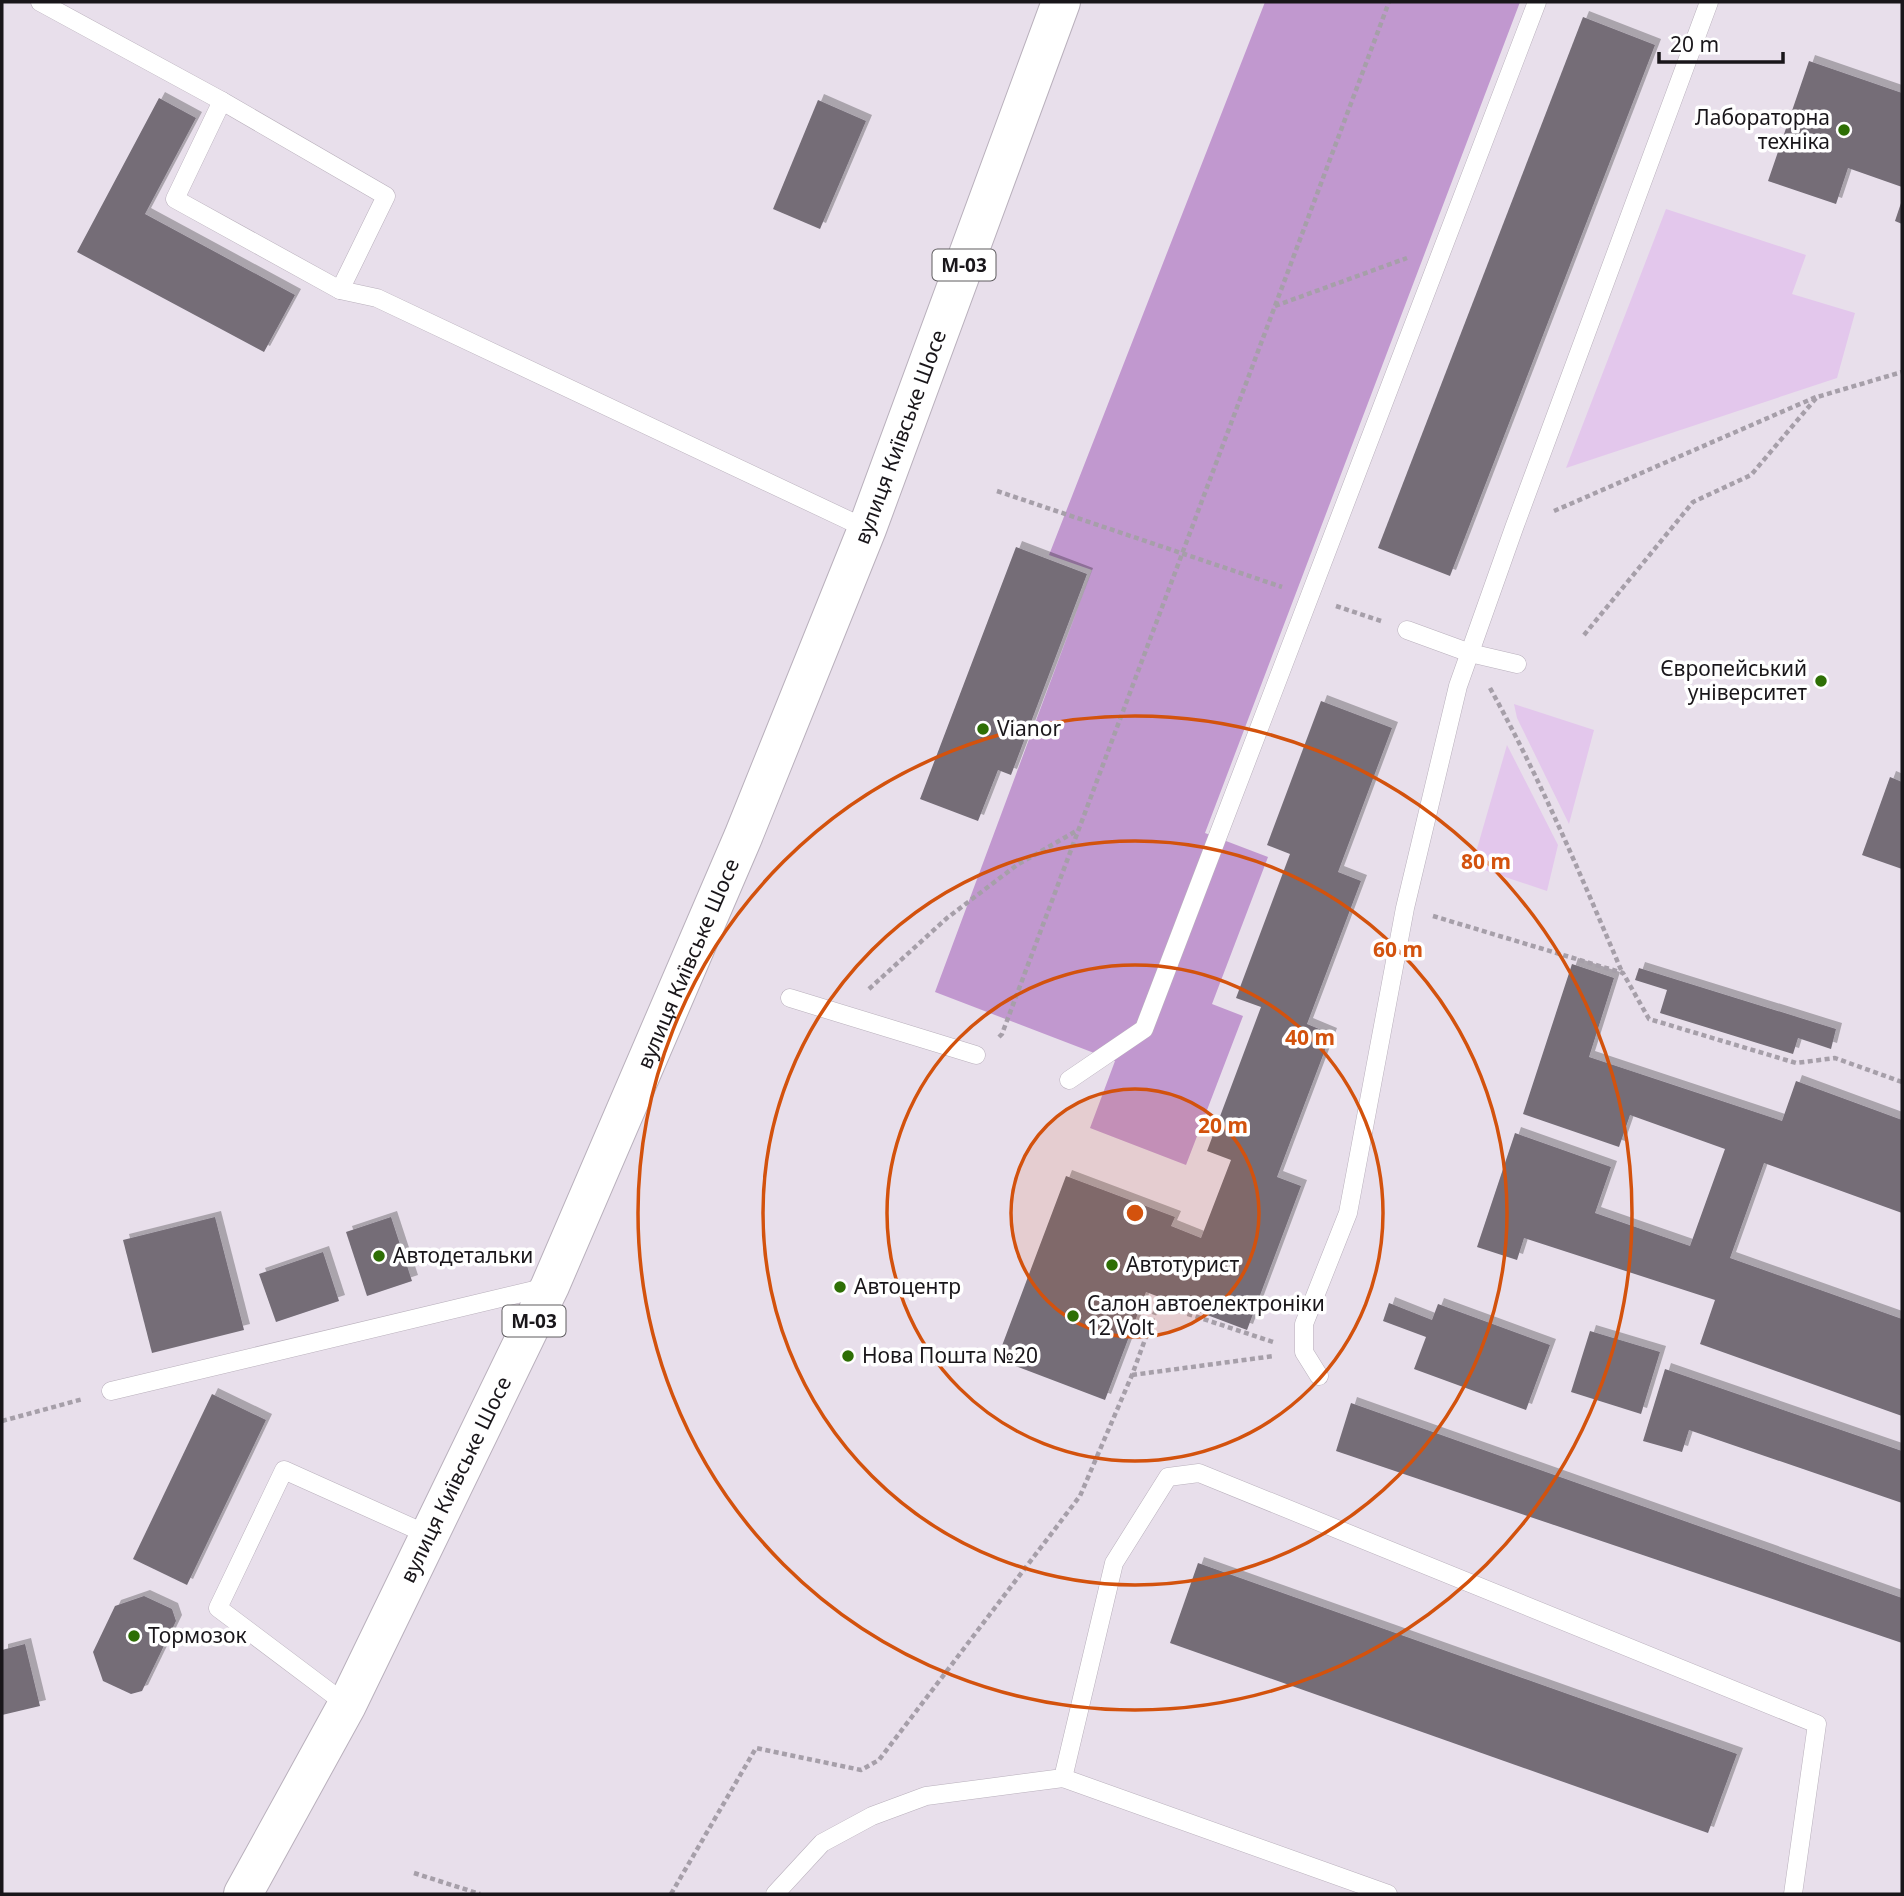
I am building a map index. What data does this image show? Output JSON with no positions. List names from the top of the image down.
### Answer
{
  "streets": {
    "highway": ["М-03", "вулиця Київське Шосе"]
  },
  "places": [
    "Лабораторна техніка",
    "Європейський університет",
    "Vianor",
    "Автодетальки",
    "Автотурист",
    "Автоцентр",
    "Салон автоелектроніки 12 Volt",
    "Нова Пошта №20",
    "Тормозок"
  ],
  "scale_bar": "20 m",
  "rings": [
    "80 m",
    "60 m",
    "40 m",
    "20 m"
  ]
}
